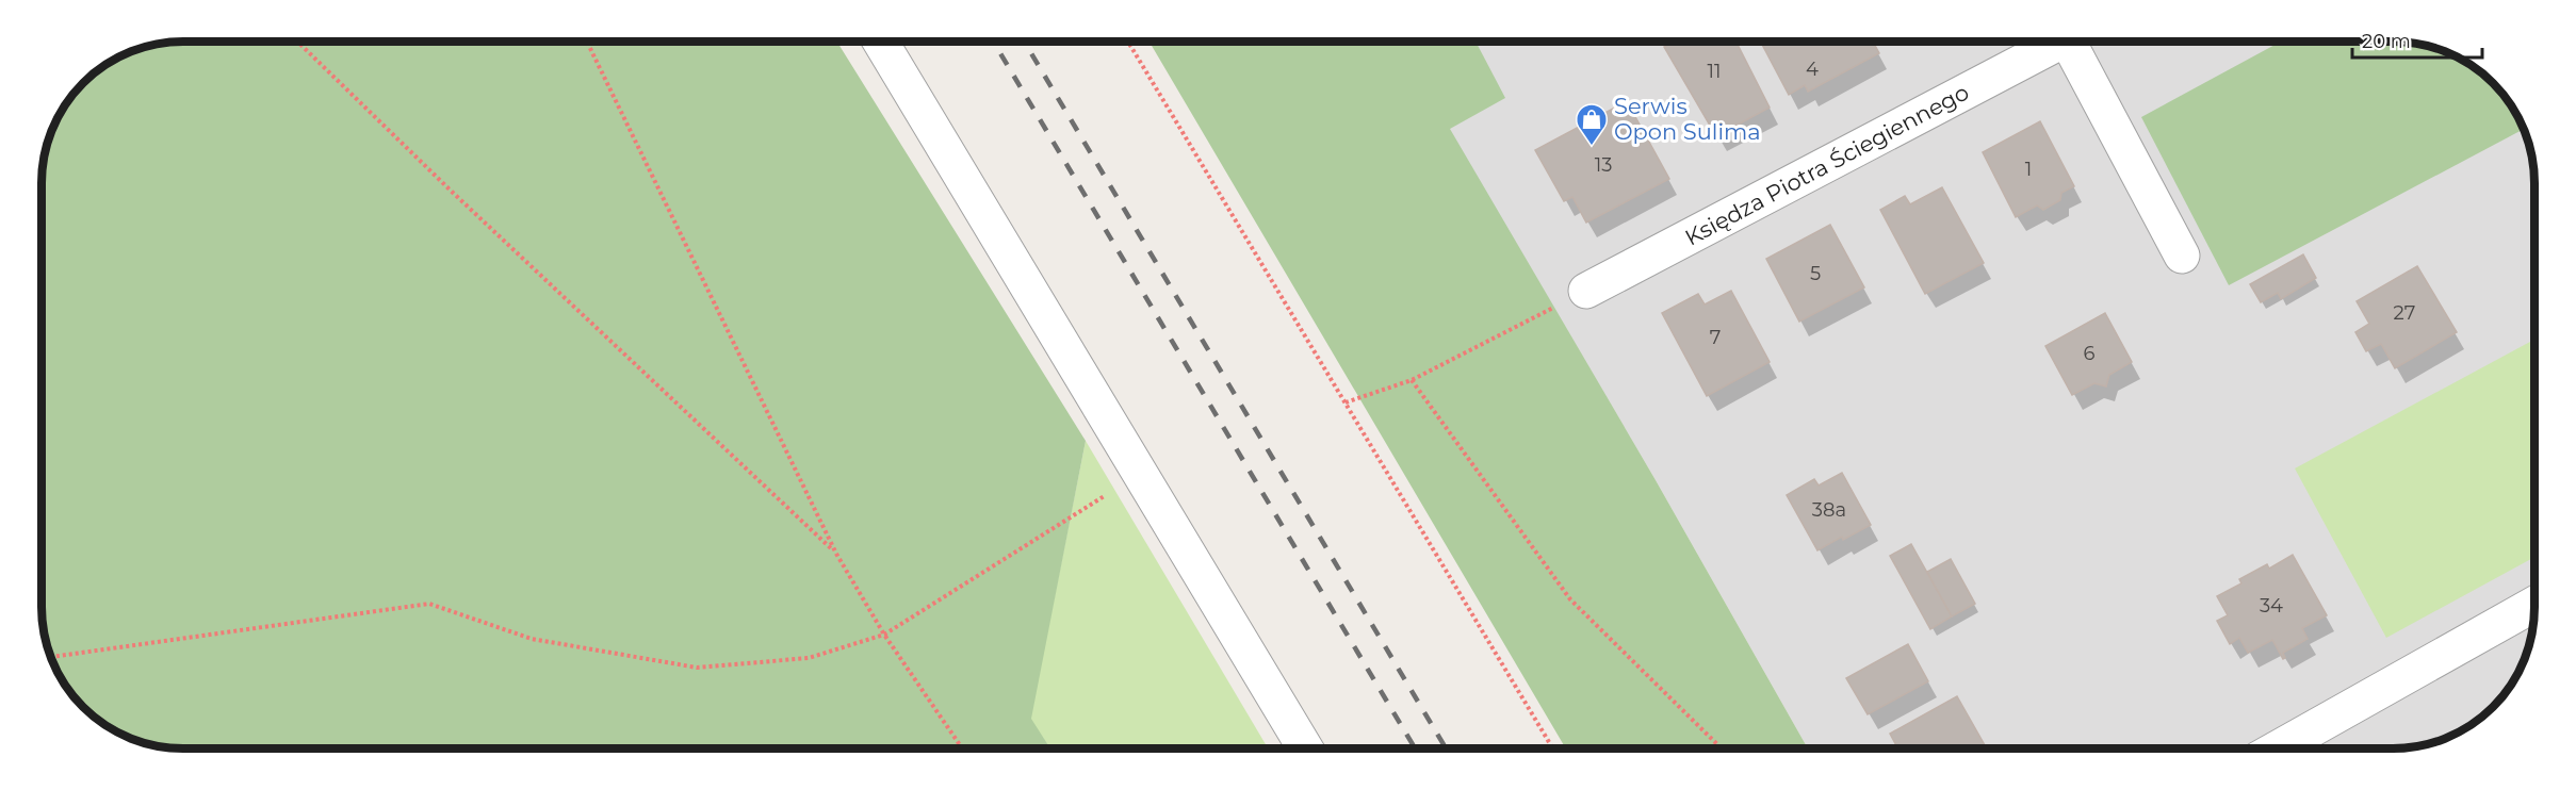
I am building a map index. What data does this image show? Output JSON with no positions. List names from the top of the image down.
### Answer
{
  "streets": {
    "street": ["Księdza Piotra Ściegiennego"]
  },
  "places": {
    "shop": ["Serwis Opon Sulima"]
  },
  "house_numbers": [
    "4",
    "11",
    "13",
    "1",
    "5",
    "27",
    "7",
    "6",
    "38a",
    "34"
  ],
  "scale_bar": "20 m"
}
